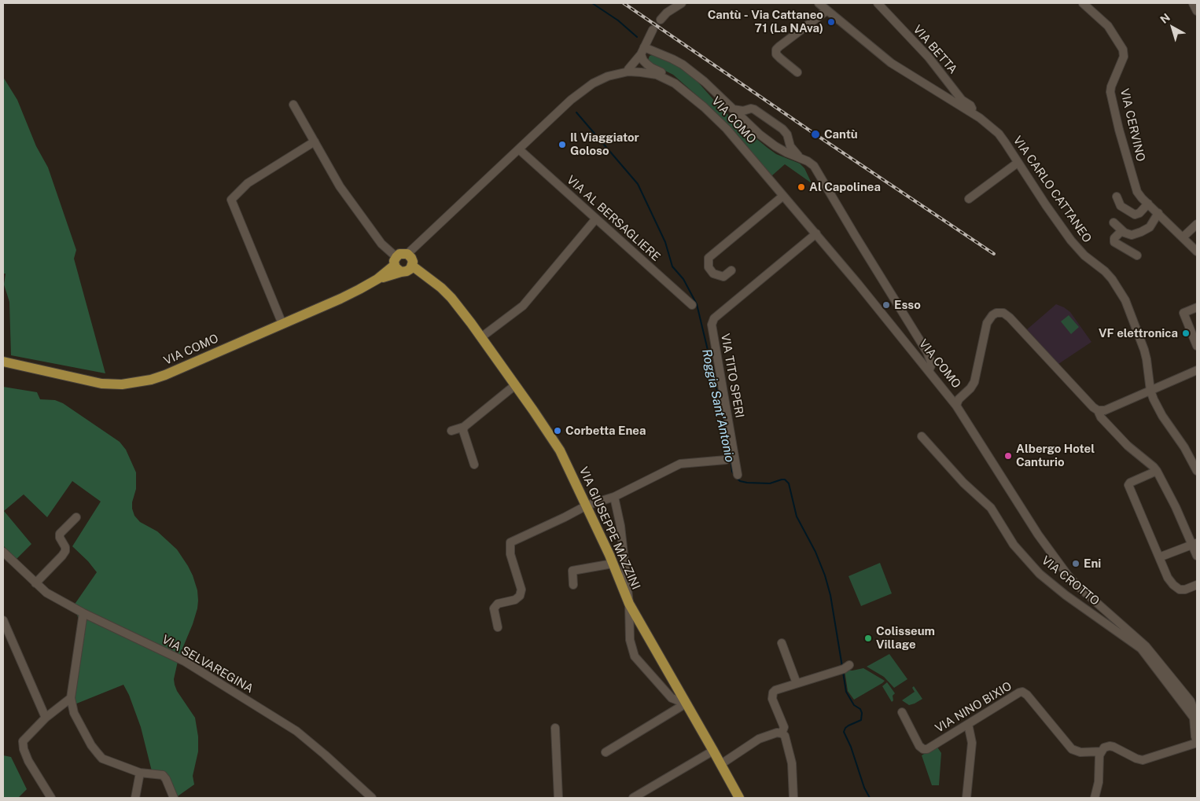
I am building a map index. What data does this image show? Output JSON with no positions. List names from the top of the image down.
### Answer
{
  "streets": {
    "main road": ["VIA COMO", "VIA GIUSEPPE MAZZINI"],
    "street": [
      "VIA BETTA",
      "VIA CERVINO",
      "VIA CARLO CATTANEO",
      "VIA AL BERSAGLIERE",
      "VIA TITO SPERI",
      "VIA CROTTO",
      "VIA SELVAREGINA",
      "VIA NINO BIXIO"
    ]
  },
  "crossings": [
    ["VIA BETTA", "VIA CARLO CATTANEO"],
    ["VIA COMO", "VIA AL BERSAGLIERE"],
    ["VIA COMO", "VIA TITO SPERI"],
    ["VIA COMO", "VIA GIUSEPPE MAZZINI"]
  ],
  "water": ["Roggia Sant'Antonio"],
  "places": [
    "Cantù - Via Cattaneo 71 (La NAva)",
    "Cantù",
    "Il Viaggiator Goloso",
    "Al Capolinea",
    "Esso",
    "VF elettronica",
    "Corbetta Enea",
    "Albergo Hotel Canturio",
    "Eni",
    "Colisseum Village"
  ],
  "north": "top left"
}
